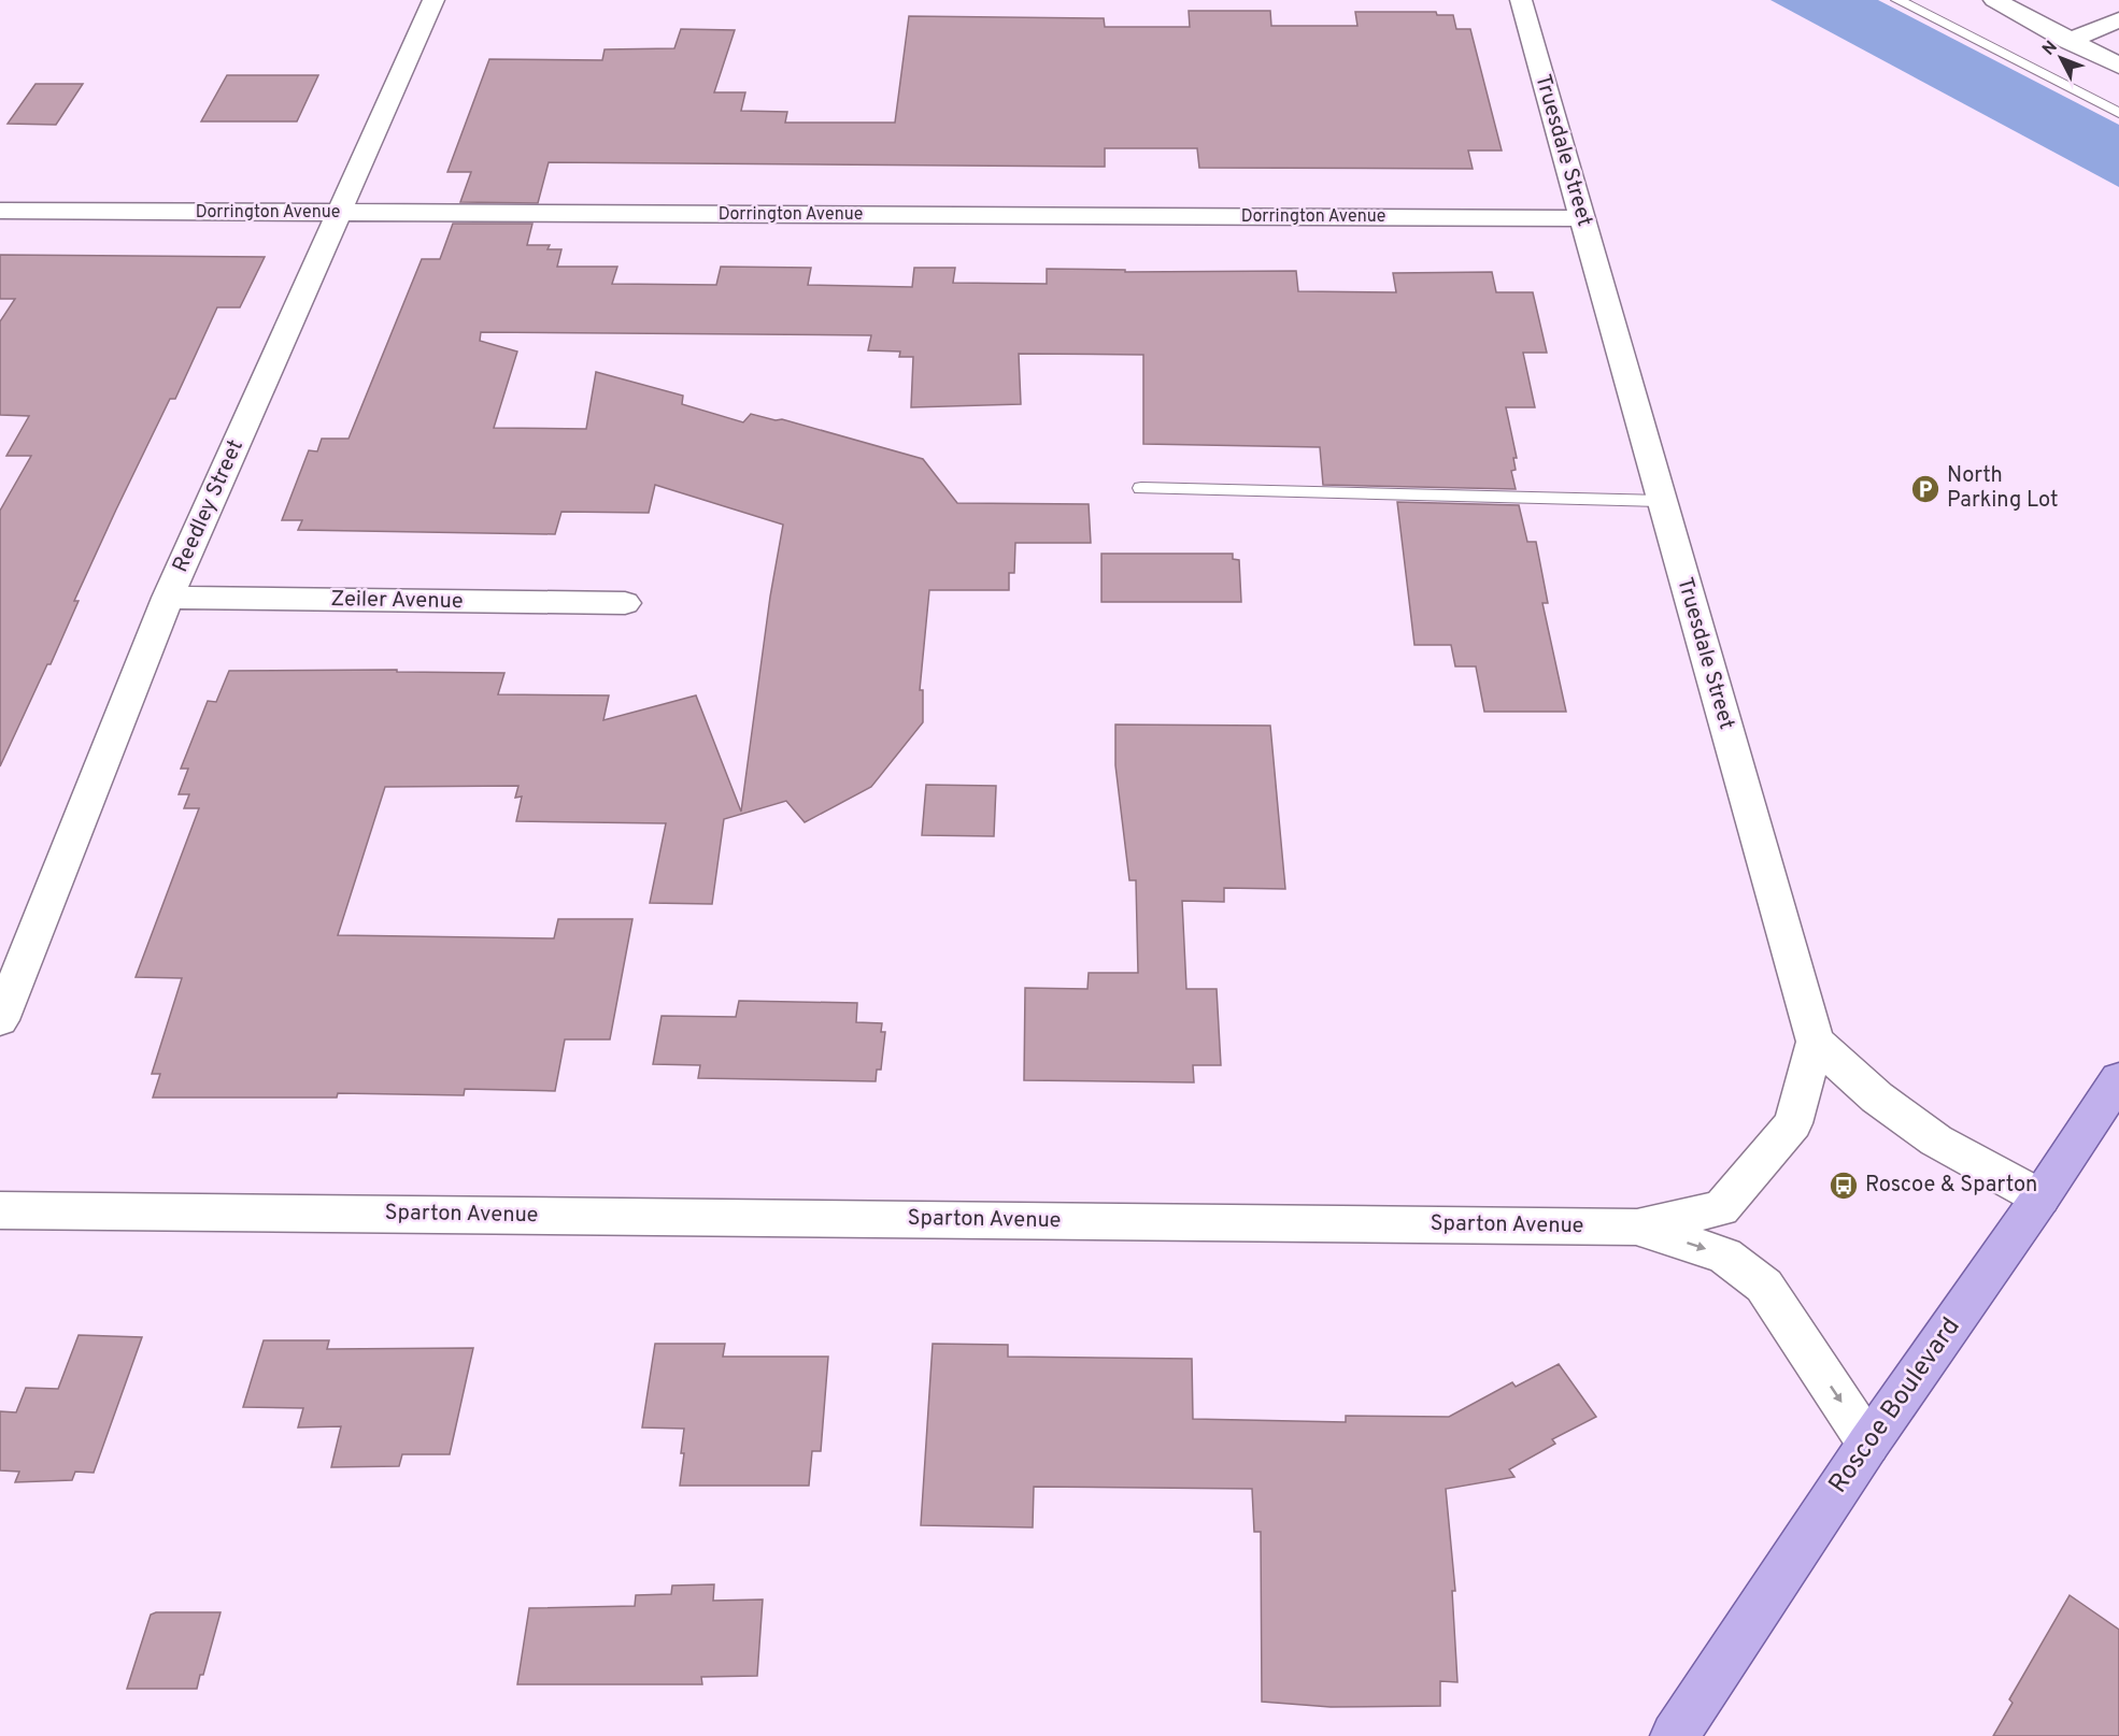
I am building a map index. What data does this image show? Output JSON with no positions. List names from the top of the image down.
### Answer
{
  "streets": {
    "main road": ["Roscoe Boulevard"],
    "street": [
      "Truesdale Street",
      "Dorrington Avenue",
      "Reedley Street",
      "Zeiler Avenue",
      "Sparton Avenue"
    ]
  },
  "crossings": [
    ["Truesdale Street", "Dorrington Avenue"],
    ["Dorrington Avenue", "Reedley Street"],
    ["Reedley Street", "Zeiler Avenue"],
    ["Sparton Avenue", "Roscoe Boulevard"]
  ],
  "places": {
    "parking": ["North Parking Lot"],
    "bus stop": ["Roscoe & Sparton"]
  },
  "north": "top left"
}
